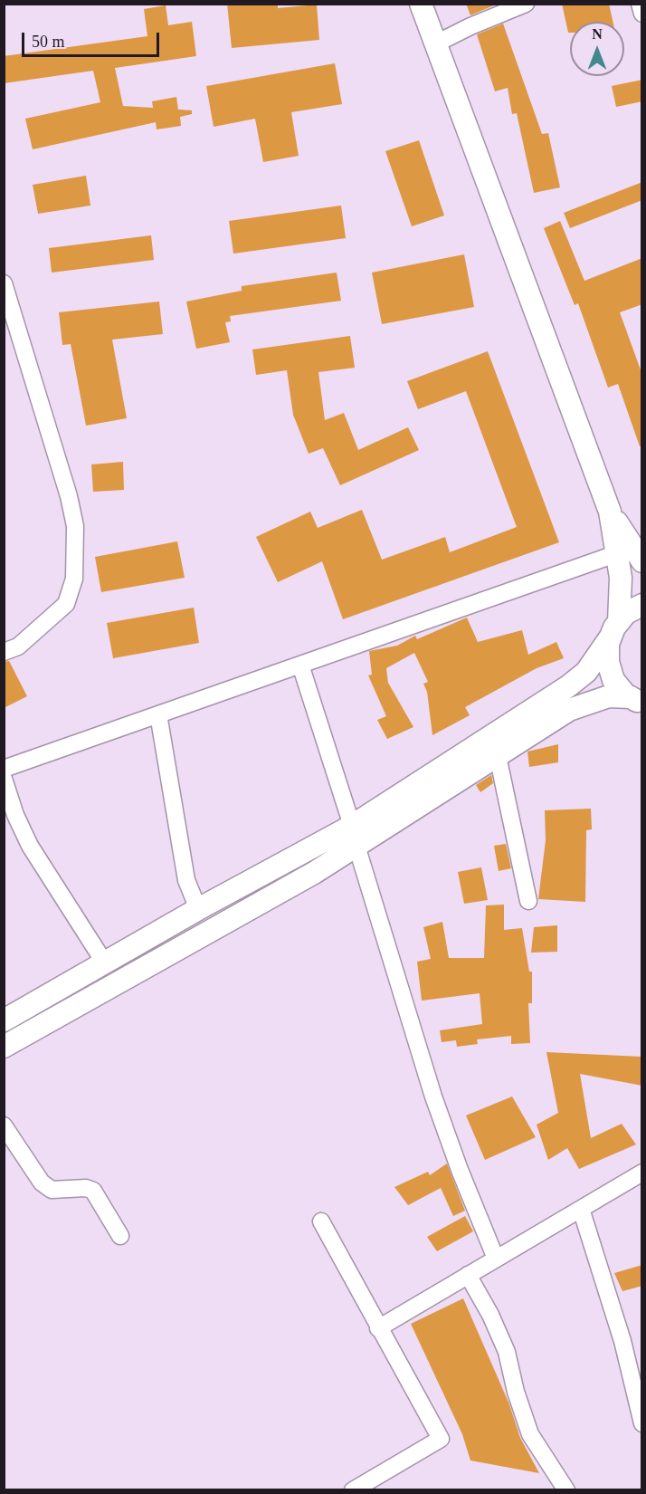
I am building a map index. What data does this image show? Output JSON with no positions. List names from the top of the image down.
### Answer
{
  "scale_bar": "50 m",
  "north": "top"
}
